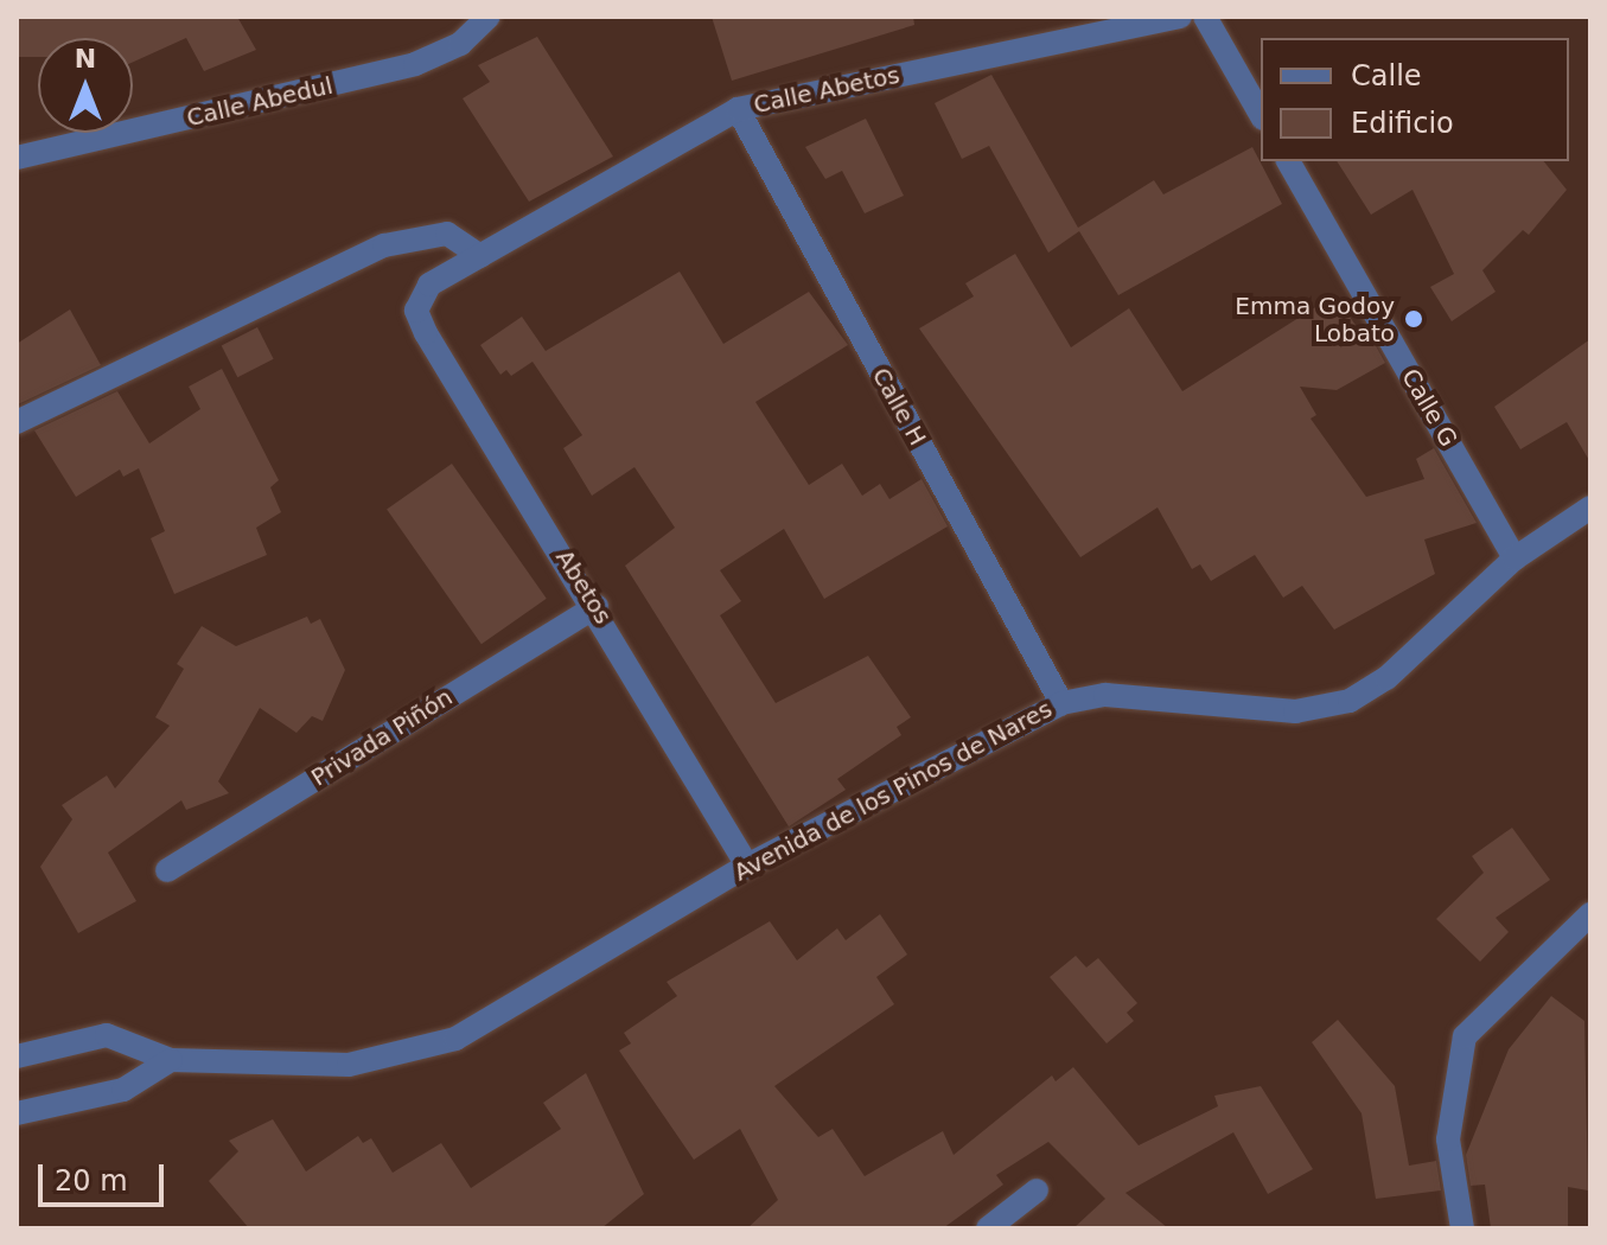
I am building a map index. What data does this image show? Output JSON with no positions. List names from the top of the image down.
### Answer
{
  "streets": {
    "street": [
      "Calle Abetos",
      "Calle Abedul",
      "Calle H",
      "Calle G",
      "Abetos",
      "Privada Piñón",
      "Avenida de los Pinos de Nares"
    ]
  },
  "crossings": [
    ["Calle Abetos", "Calle H"],
    ["Calle Abetos", "Abetos"],
    ["Calle H", "Avenida de los Pinos de Nares"],
    ["Calle G", "Avenida de los Pinos de Nares"],
    ["Abetos", "Privada Piñón"],
    ["Abetos", "Avenida de los Pinos de Nares"]
  ],
  "places": ["Emma Godoy Lobato"],
  "legend": ["Calle", "Edificio"],
  "scale_bar": "20 m",
  "north": "top"
}
